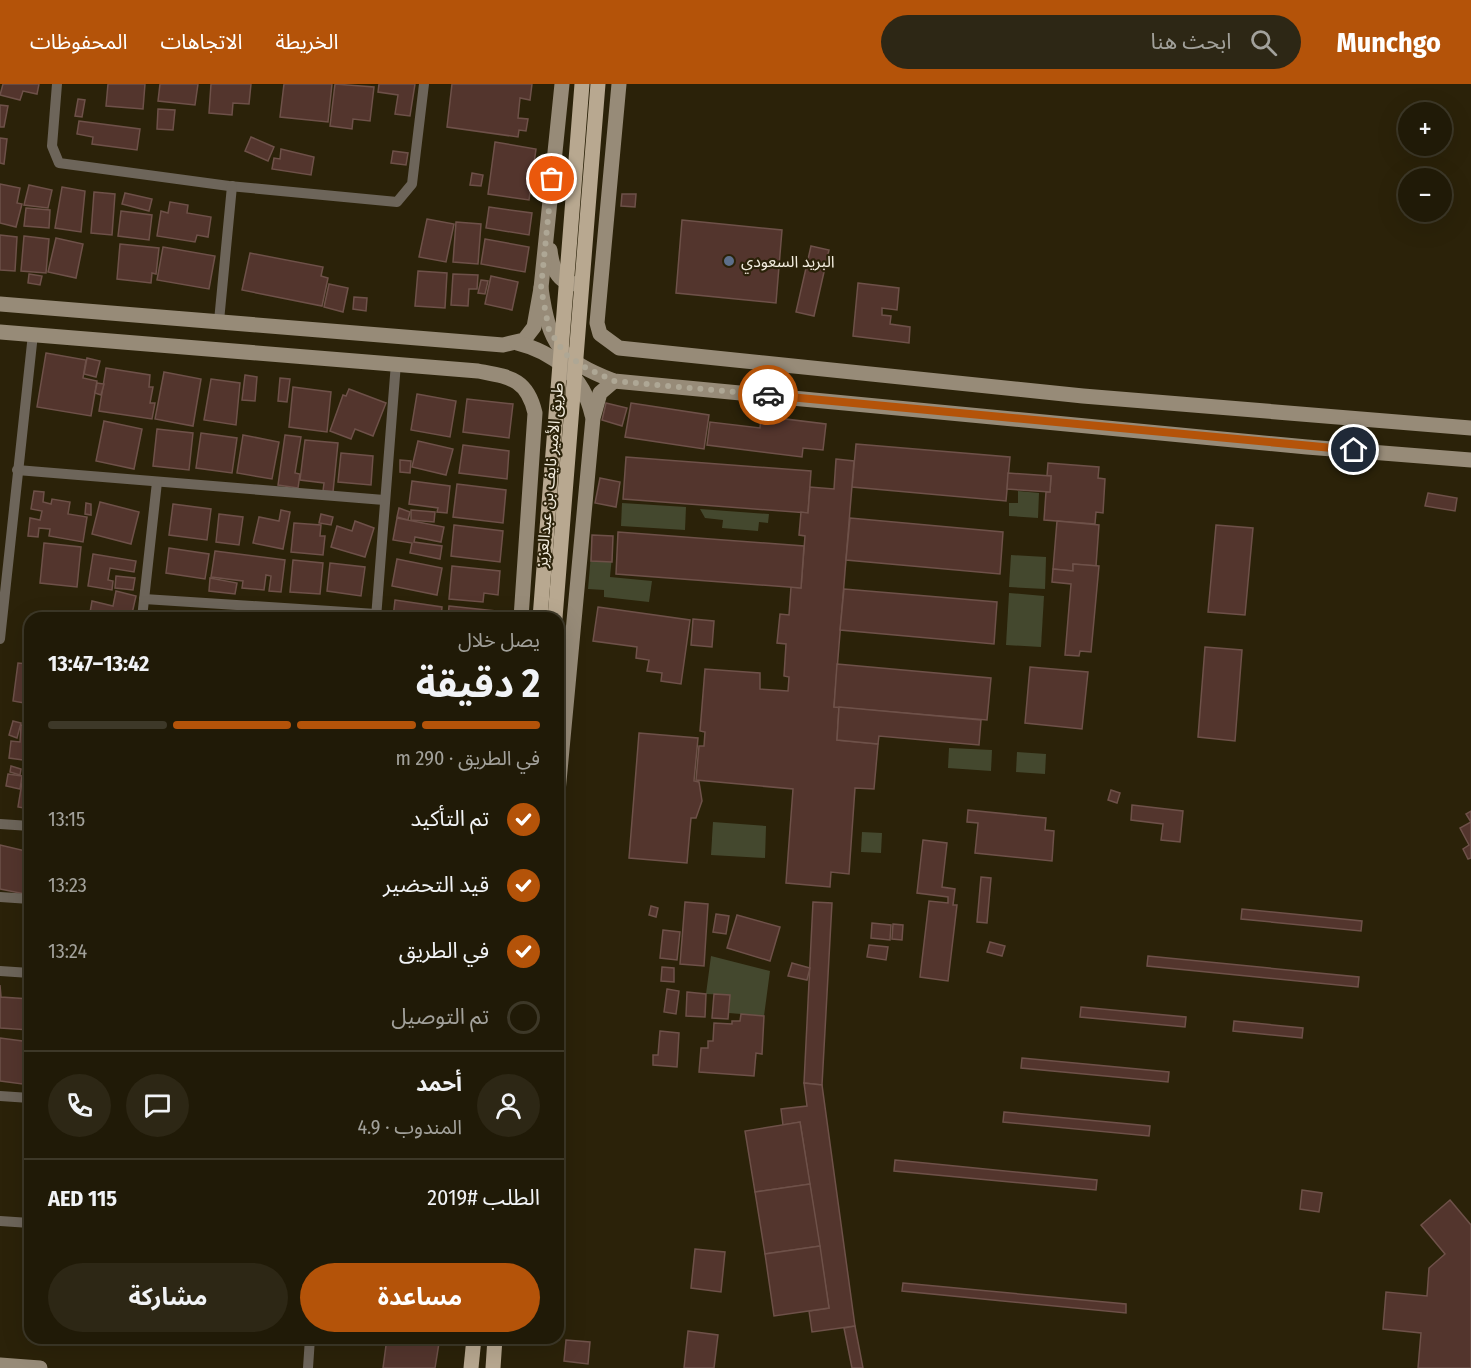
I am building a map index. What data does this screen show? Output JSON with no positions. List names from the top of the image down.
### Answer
{
  "streets": {
    "main road": ["طريق الأمير نايف بن عبدالعزيز"]
  },
  "places": ["البريد السعودي"],
  "page": {
    "header": "Munchgo",
    "search": "ابحث هنا",
    "nav": ["الخريطة", "الاتجاهات", "المحفوظات"],
    "map_buttons": ["+", "−"],
    "heading": ["2 دقيقة", "يصل خلال", "13:42–13:47"],
    "panel": [
      "أحمد",
      "المندوب · 4.9",
      "الطلب #2019",
      "AED 115"
    ],
    "bar": "في الطريق · 290 m",
    "list": [
      ["تم التأكيد", "13:15"],
      ["قيد التحضير", "13:23"],
      ["في الطريق", "13:24"],
      "تم التوصيل"
    ],
    "buttons": ["مساعدة", "مشاركة"]
  }
}
